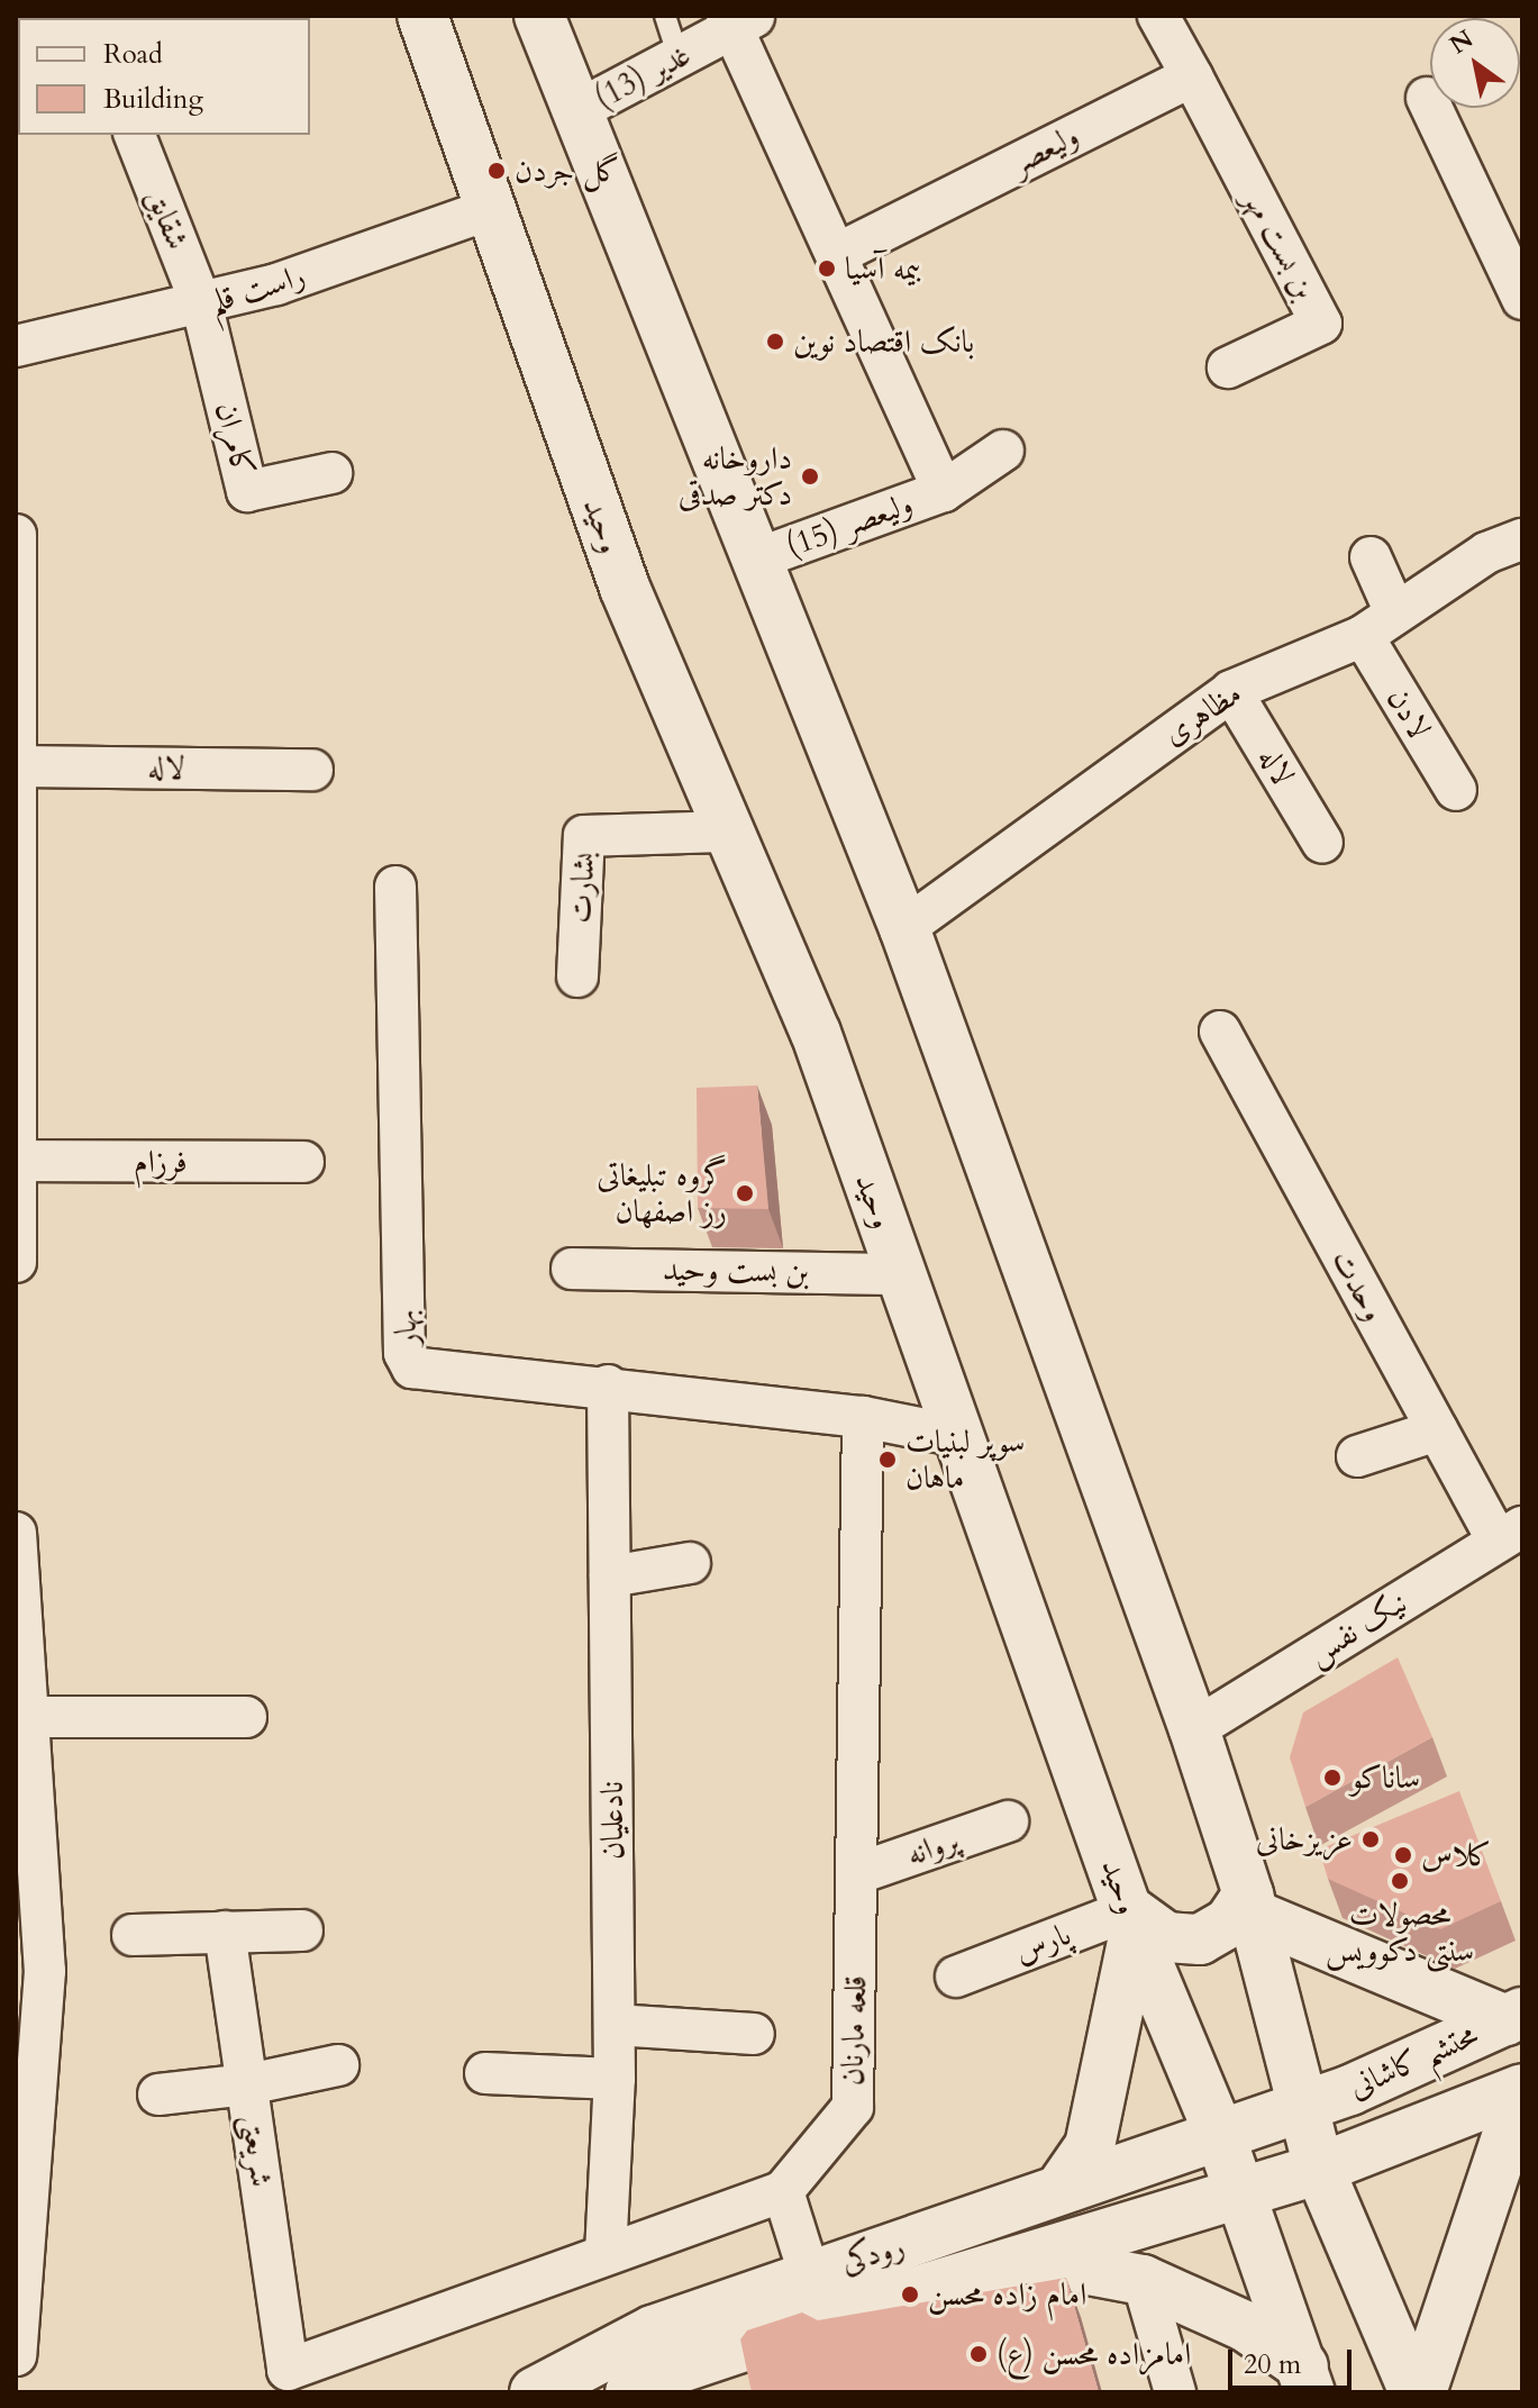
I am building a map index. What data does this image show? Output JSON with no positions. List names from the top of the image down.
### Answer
{
  "streets": {
    "main road": ["وحید", "محتشم کاشانی", "رودکی"],
    "street": [
      "غدیر (13)",
      "ولیعصر",
      "شقایق",
      "بن بست مهر",
      "راست قلم",
      "کامران",
      "ولیعصر (15)",
      "مظاهری",
      "لادن",
      "لاله",
      "بشارت",
      "فرزام",
      "بن بست وحید",
      "وحدت",
      "بهار",
      "نیک نفس",
      "نادعلیان",
      "پروانه",
      "پارس",
      "قلعه مارنان",
      "شریعتی"
    ]
  },
  "crossings": [
    ["ولیعصر", "بن بست مهر"],
    ["شقایق", "راست قلم"],
    ["شقایق", "کامران"],
    ["راست قلم", "کامران"],
    ["راست قلم", "وحید"],
    ["وحید", "بشارت"],
    ["وحید", "بن بست وحید"],
    ["وحید", "پارس"],
    ["وحید", "محتشم کاشانی"],
    ["وحید", "رودکی"],
    ["مظاهری", "لادن"],
    ["مظاهری", "لاله"],
    ["وحدت", "نیک نفس"],
    ["بهار", "نادعلیان"],
    ["بهار", "قلعه مارنان"],
    ["پروانه", "قلعه مارنان"],
    ["محتشم کاشانی", "رودکی"]
  ],
  "places": [
    "گل جردن",
    "بیمه آسیا",
    "بانک اقتصاد نوین",
    "داروخانه دکتر صدقی",
    "گروه تبلیغاتی رز اصفهان",
    "سوپر لبنیات ماهان",
    "ساناکو",
    "عزیزخانی",
    "کلاس",
    "محصولات سنتی دکوویس",
    "امام زاده محسن",
    "امامزاده محسن (ع)"
  ],
  "legend": ["Road", "Building"],
  "scale_bar": "20 m",
  "north": "top left"
}
